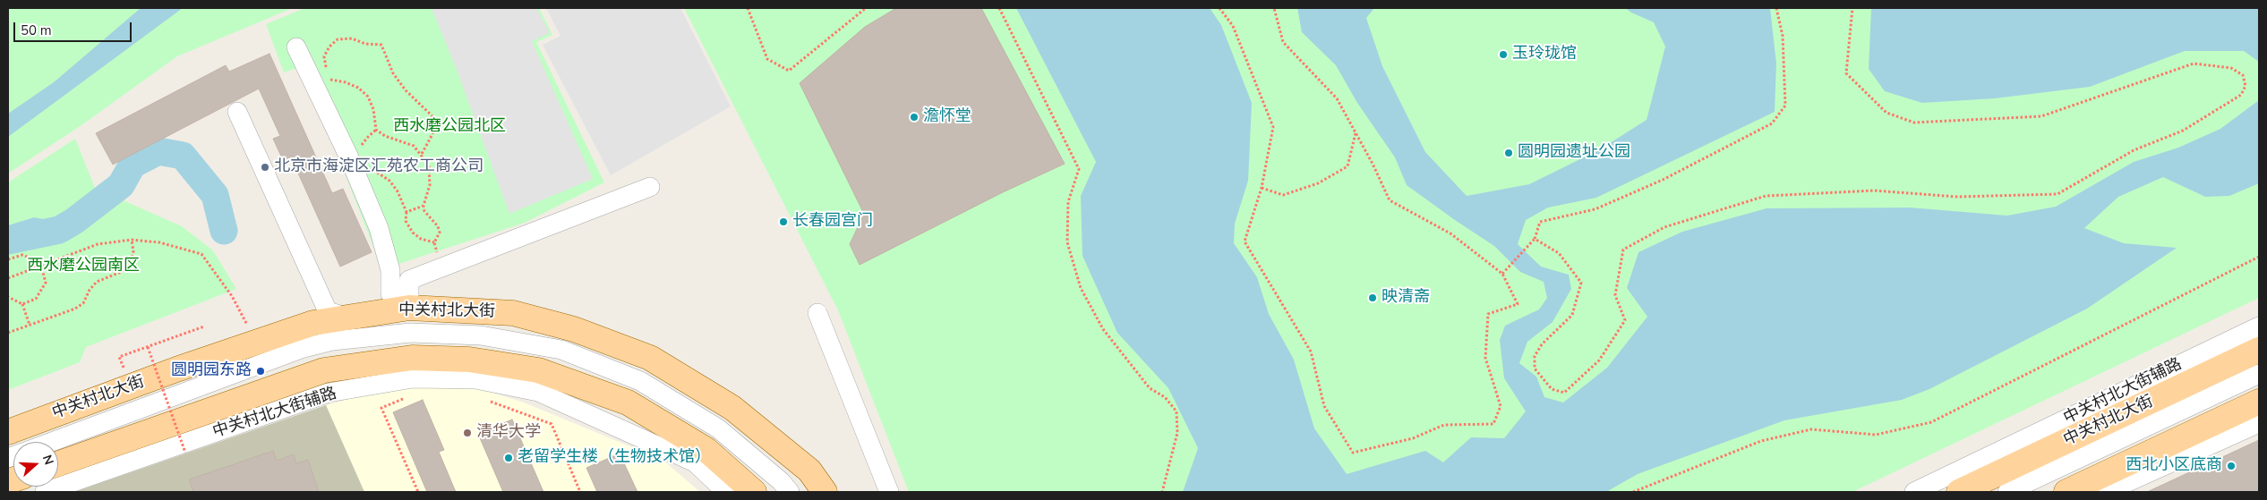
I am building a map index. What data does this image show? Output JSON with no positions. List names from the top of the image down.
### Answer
{
  "streets": {
    "main road": ["中关村北大街"],
    "street": ["中关村北大街辅路"]
  },
  "parks": ["西水磨公园北区", "西水磨公园南区"],
  "places": [
    "玉玲珑馆",
    "澹怀堂",
    "圆明园遗址公园",
    "北京市海淀区汇苑农工商公司",
    "长春园宫门",
    "映清斋",
    "圆明园东路",
    "清华大学",
    "老留学生楼（生物技术馆）",
    "西北小区底商"
  ],
  "scale_bar": "50 m",
  "north": "right"
}
